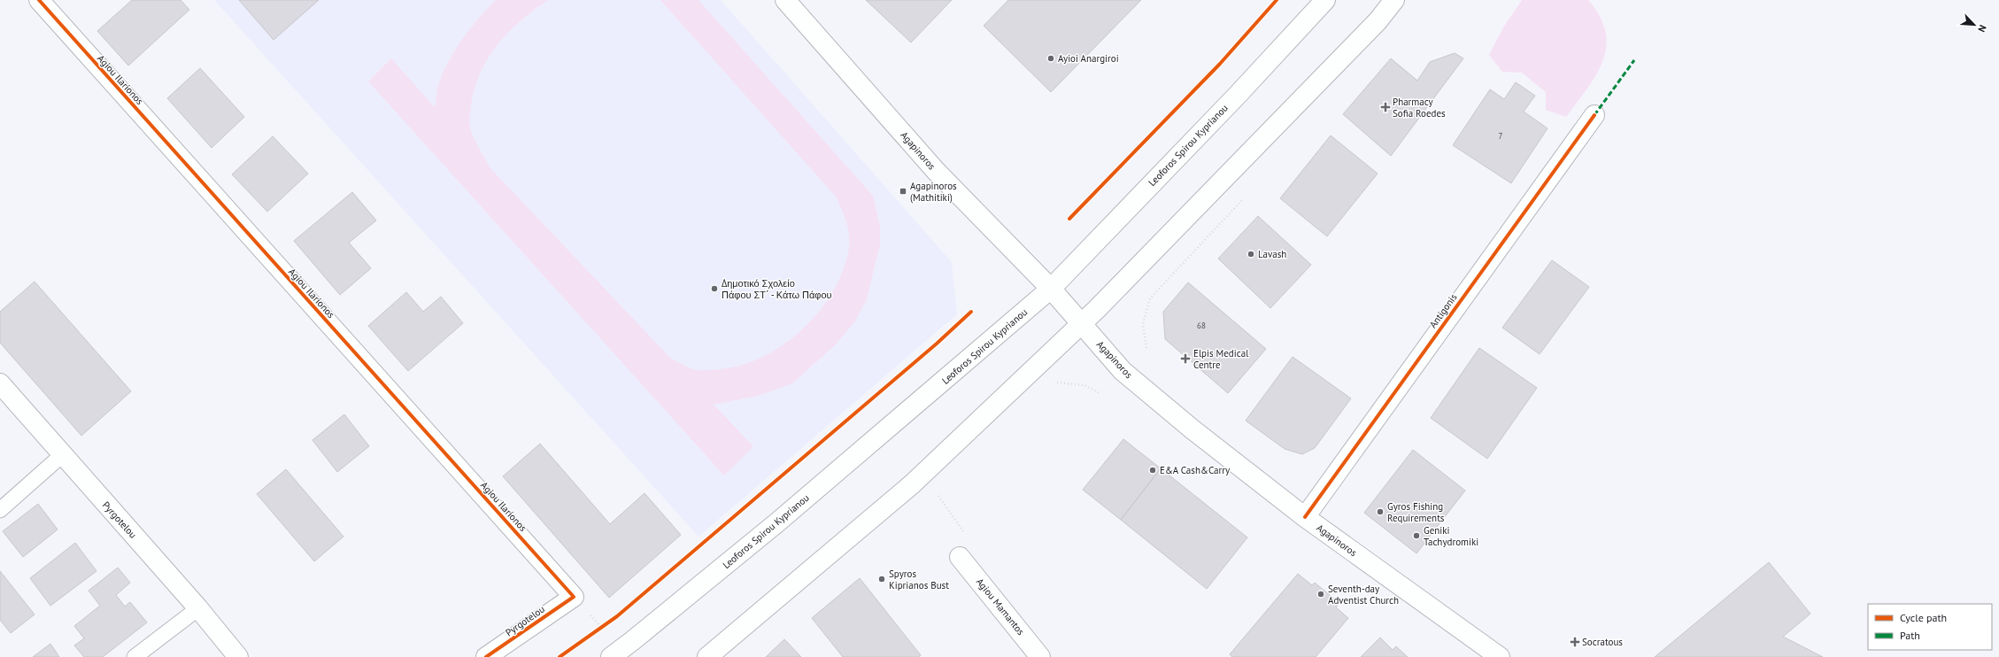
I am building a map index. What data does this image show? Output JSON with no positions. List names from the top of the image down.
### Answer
{
  "streets": {
    "main road": [
      "Agiou Ilarionos",
      "Leoforos Spirou Kyprianou",
      "Agapinoros",
      "Antigonis",
      "Pyrgotelou",
      "Agiou Mamantos"
    ]
  },
  "crossings": [
    ["Agiou Ilarionos", "Pyrgotelou"],
    ["Leoforos Spirou Kyprianou", "Agapinoros"],
    ["Agapinoros", "Antigonis"]
  ],
  "places": {
    "other": [
      "Ayioi Anargiroi",
      "Lavash",
      "Δημοτικό Σχολείο Πάφου ΣΤ΄ - Κάτω Πάφου",
      "E&A Cash&Carry",
      "Gyros Fishing Requirements",
      "Geniki Tachydromiki",
      "Spyros Kiprianos Bust",
      "Seventh-day Adventist Church"
    ],
    "health": ["Pharmacy Sofia Roedes", "Elpis Medical Centre", "Socratous"],
    "transit": ["Agapinoros (Mathitiki)"]
  },
  "house_numbers": ["7", "68"],
  "legend": ["Cycle path", "Path"],
  "north": "bottom right"
}
